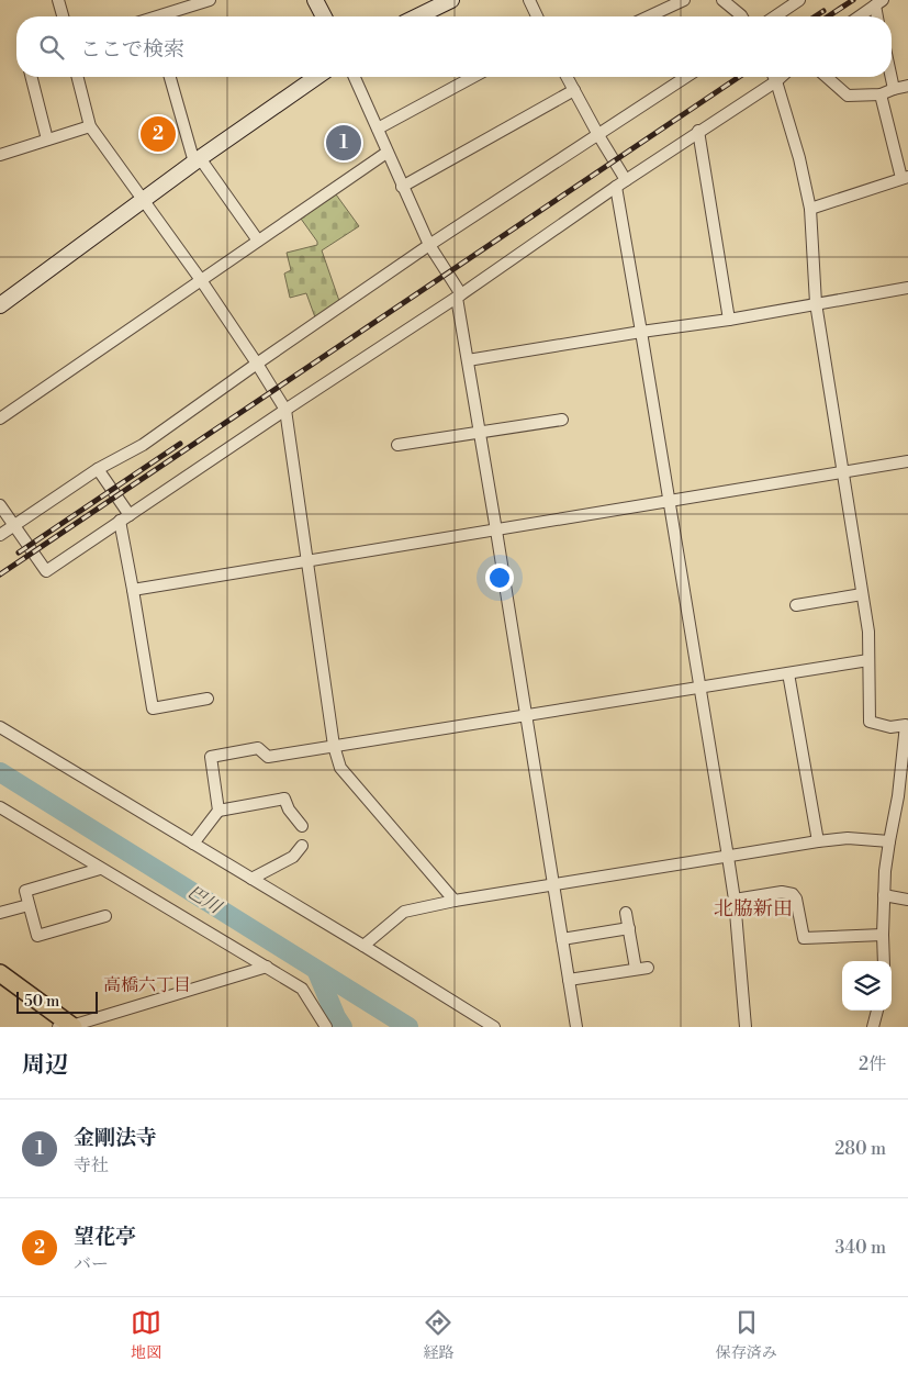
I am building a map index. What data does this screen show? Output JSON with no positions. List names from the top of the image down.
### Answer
{
  "districts": ["北脇新田", "高橋六丁目"],
  "water": ["巴川"],
  "scale_bar": "50 m",
  "page": {
    "search": "ここで検索",
    "pins": ["2", "1"],
    "scale": "50 m",
    "heading": ["周辺", "2件"],
    "list": [
      {
        "mark": "1",
        "name": "金剛法寺",
        "note": "寺社",
        "value": "280 m"
      },
      {
        "mark": "2",
        "name": "望花亭",
        "note": "バー",
        "value": "340 m"
      }
    ],
    "nav": ["地図", "経路", "保存済み"]
  }
}
